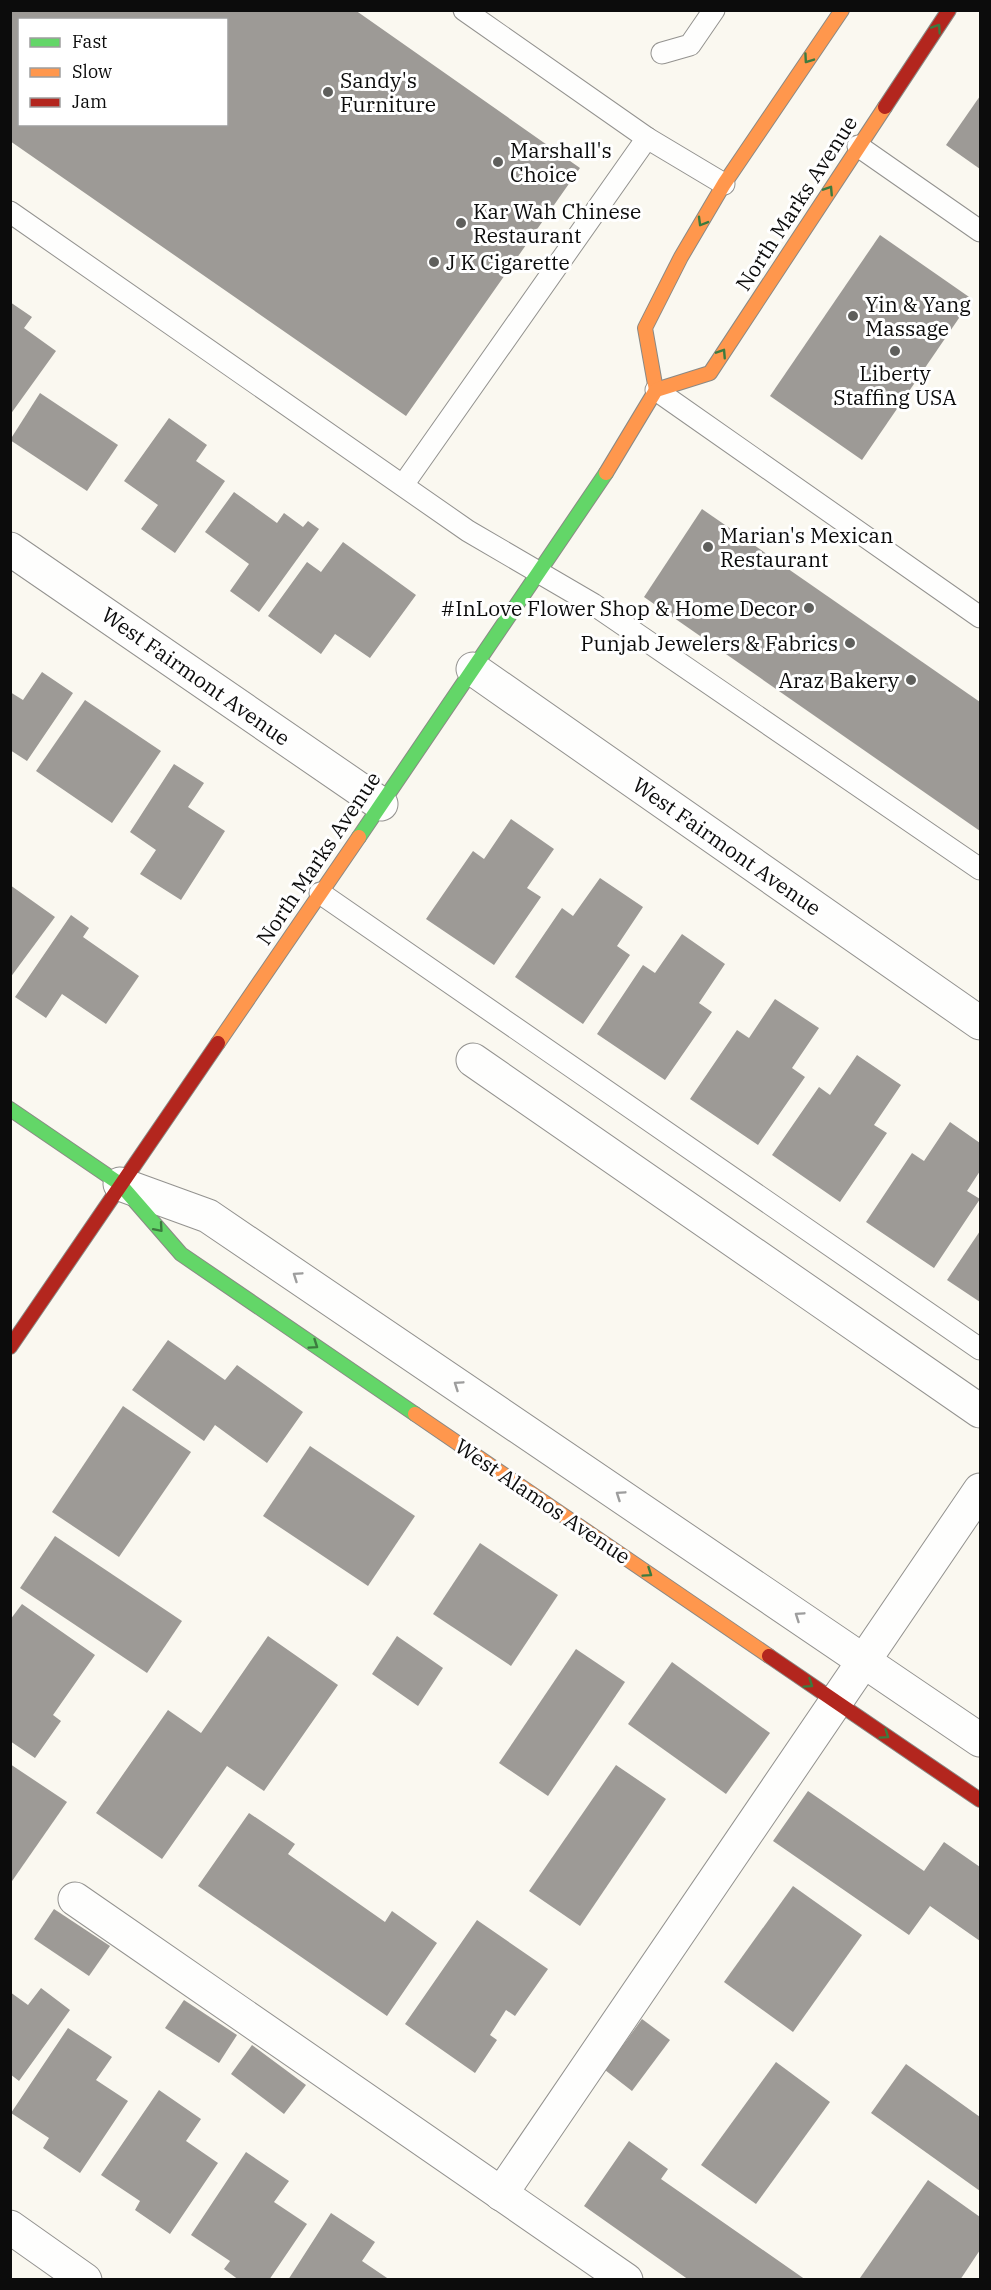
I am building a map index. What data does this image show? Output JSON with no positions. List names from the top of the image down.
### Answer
{
  "streets": {
    "main road": ["North Marks Avenue", "West Alamos Avenue"],
    "street": ["West Fairmont Avenue"]
  },
  "crossings": [
    ["North Marks Avenue", "West Fairmont Avenue"],
    ["North Marks Avenue", "West Alamos Avenue"]
  ],
  "places": [
    "Sandy's Furniture",
    "Marshall's Choice",
    "Kar Wah Chinese Restaurant",
    "J K Cigarette",
    "Yin & Yang Massage",
    "Liberty Staffing USA",
    "Marian's Mexican Restaurant",
    "#InLove Flower Shop & Home Decor",
    "Punjab Jewelers & Fabrics",
    "Araz Bakery"
  ],
  "legend": ["Fast", "Slow", "Jam"]
}
